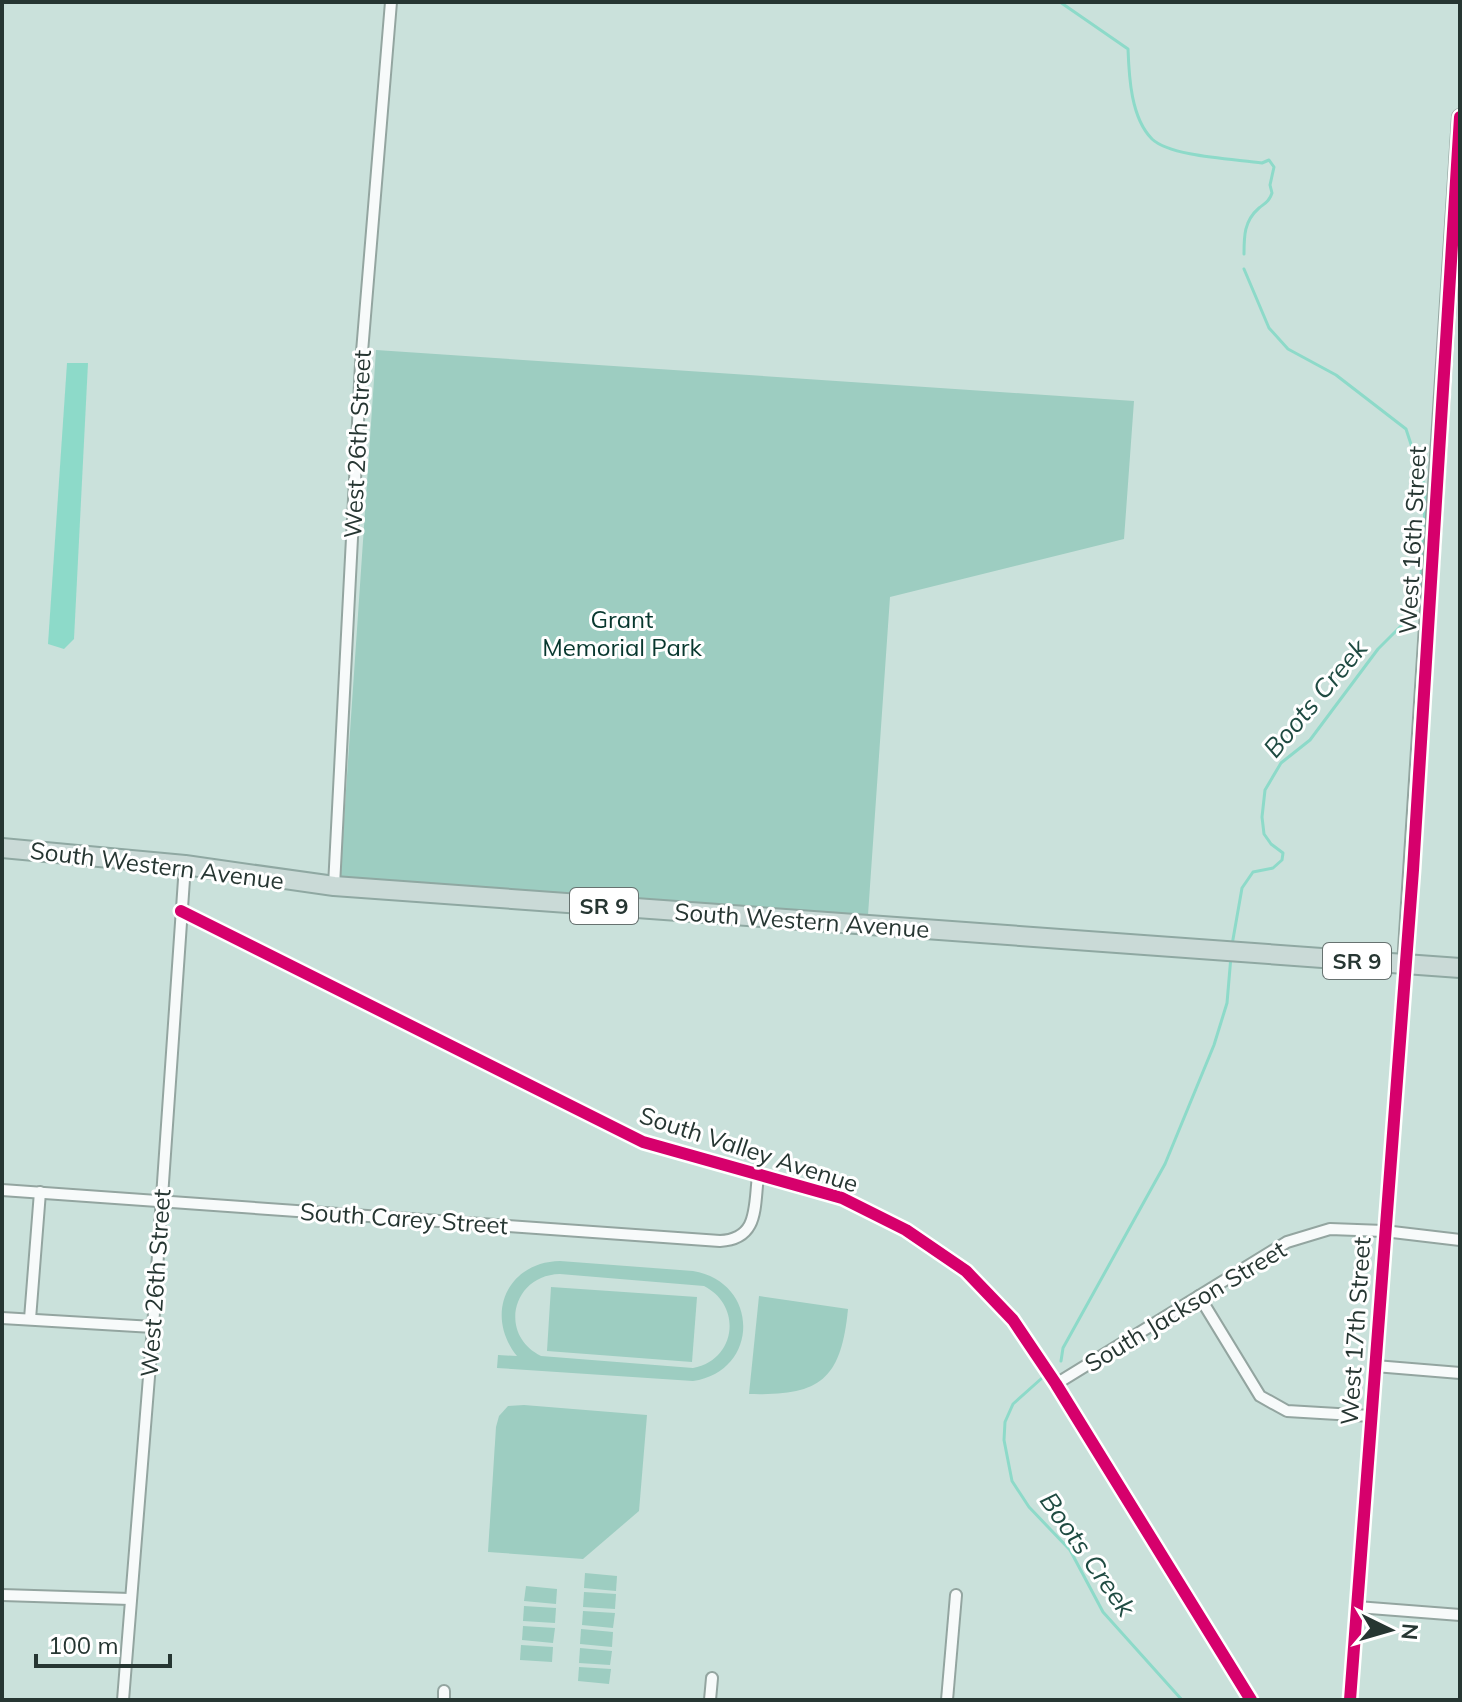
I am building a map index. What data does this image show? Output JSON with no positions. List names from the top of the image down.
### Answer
{
  "streets": {
    "highway": ["South Western Avenue", "SR 9"],
    "street": [
      "West 26th Street",
      "West 16th Street",
      "South Valley Avenue",
      "South Carey Street",
      "South Jackson Street",
      "West 17th Street"
    ]
  },
  "crossings": [
    ["West 26th Street", "South Western Avenue"],
    ["West 26th Street", "South Valley Avenue"],
    ["West 26th Street", "South Carey Street"],
    ["West 16th Street", "South Western Avenue"],
    ["West 16th Street", "West 17th Street"],
    ["South Western Avenue", "West 17th Street"],
    ["South Valley Avenue", "South Carey Street"],
    ["South Valley Avenue", "South Jackson Street"],
    ["South Jackson Street", "West 17th Street"]
  ],
  "water": ["Boots Creek"],
  "parks": ["Grant Memorial Park"],
  "scale_bar": "100 m",
  "north": "right"
}
